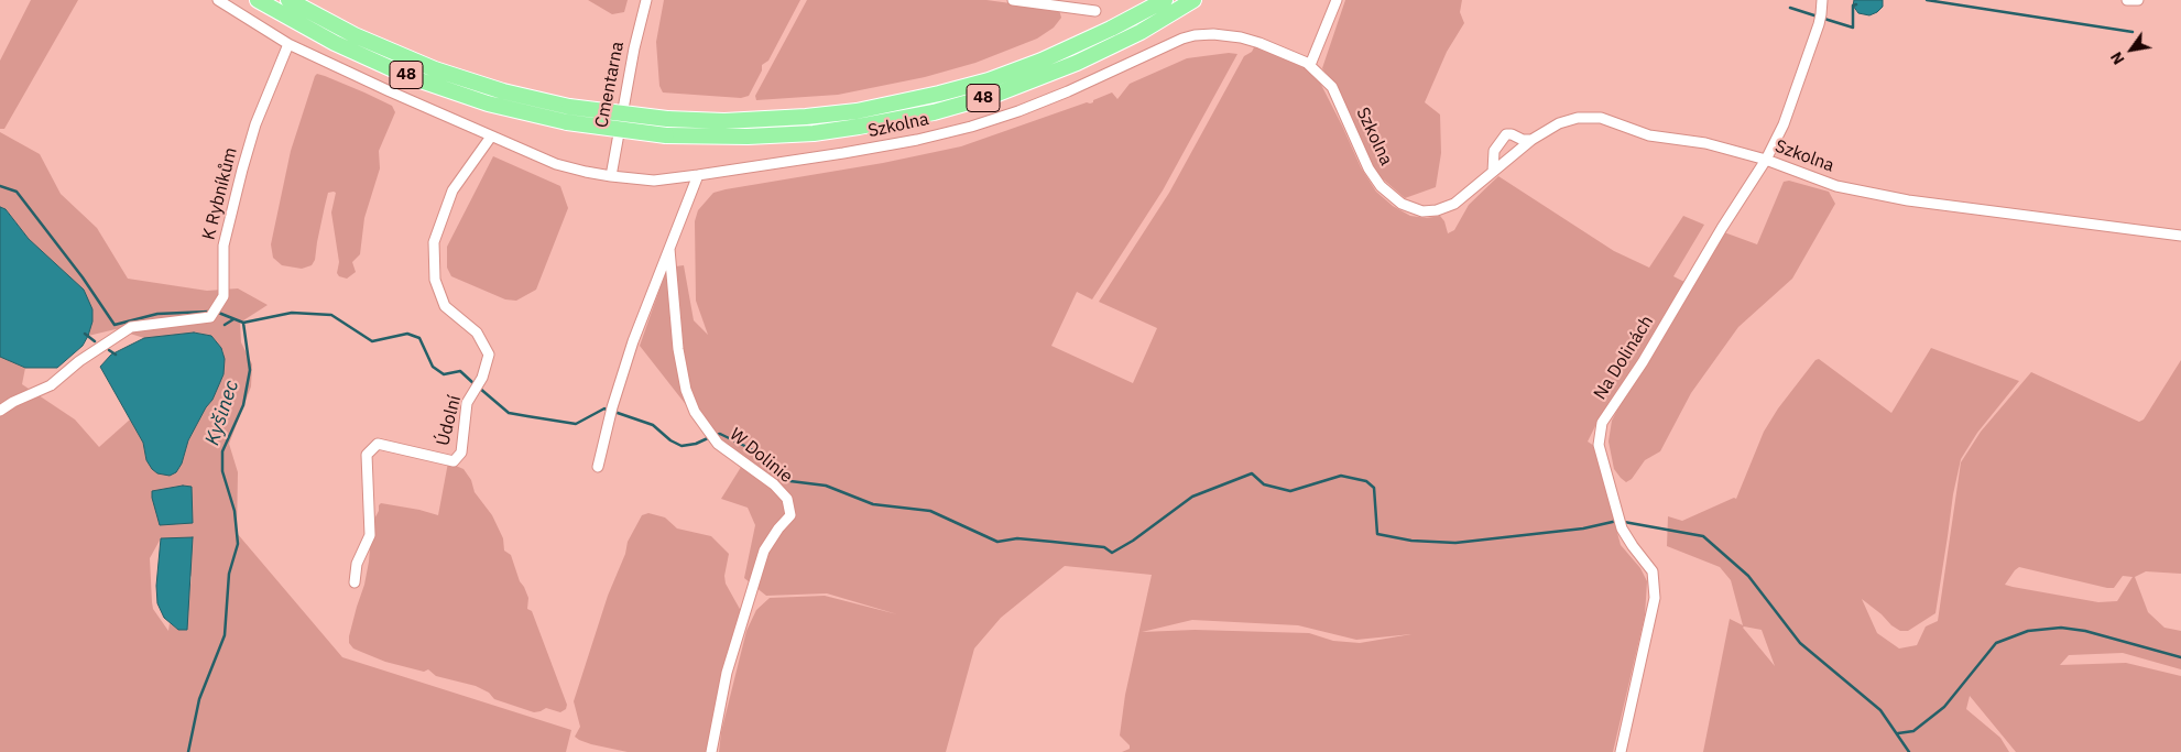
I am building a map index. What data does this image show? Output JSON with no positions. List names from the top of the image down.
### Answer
{
  "streets": {
    "highway": ["48"],
    "street": [
      "Cmentarna",
      "Szkolna",
      "K Rybníkům",
      "Na Dolinách",
      "Údolní",
      "W Dolinie"
    ]
  },
  "crossings": [
    ["Cmentarna", "Szkolna"],
    ["Szkolna", "K Rybníkům"],
    ["Szkolna", "Na Dolinách"],
    ["Szkolna", "Údolní"]
  ],
  "water": ["Kyšinec"],
  "north": "bottom left"
}
